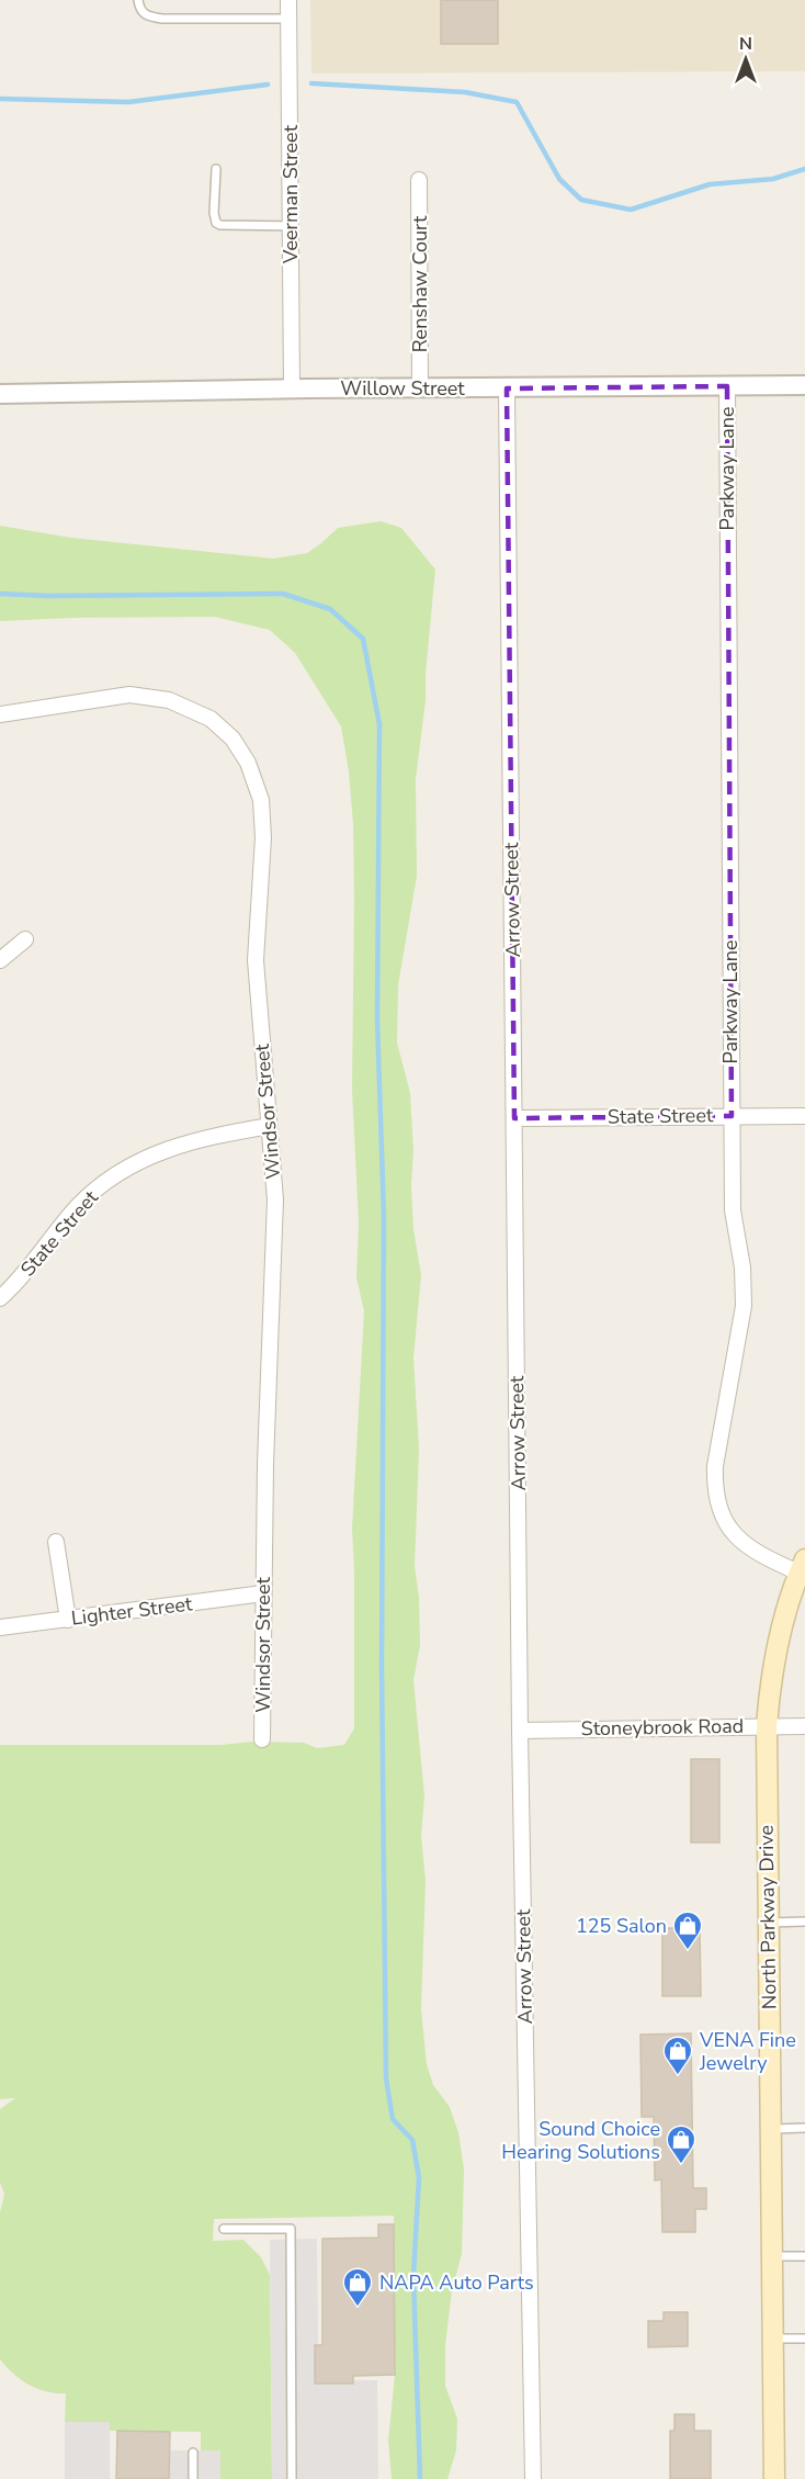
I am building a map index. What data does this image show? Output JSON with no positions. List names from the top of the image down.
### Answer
{
  "streets": {
    "main road": ["North Parkway Drive"],
    "street": [
      "Veerman Street",
      "Renshaw Court",
      "Willow Street",
      "Parkway Lane",
      "Arrow Street",
      "Windsor Street",
      "State Street",
      "Lighter Street",
      "Stoneybrook Road"
    ]
  },
  "crossings": [
    ["Veerman Street", "Willow Street"],
    ["Renshaw Court", "Willow Street"],
    ["Willow Street", "Parkway Lane"],
    ["Willow Street", "Arrow Street"],
    ["Parkway Lane", "State Street"],
    ["Parkway Lane", "North Parkway Drive"],
    ["Arrow Street", "State Street"],
    ["Arrow Street", "Stoneybrook Road"],
    ["Windsor Street", "State Street"],
    ["Windsor Street", "Lighter Street"],
    ["Stoneybrook Road", "North Parkway Drive"]
  ],
  "places": {
    "shop": [
      "125 Salon",
      "VENA Fine Jewelry",
      "Sound Choice Hearing Solutions",
      "NAPA Auto Parts"
    ]
  },
  "north": "top"
}
